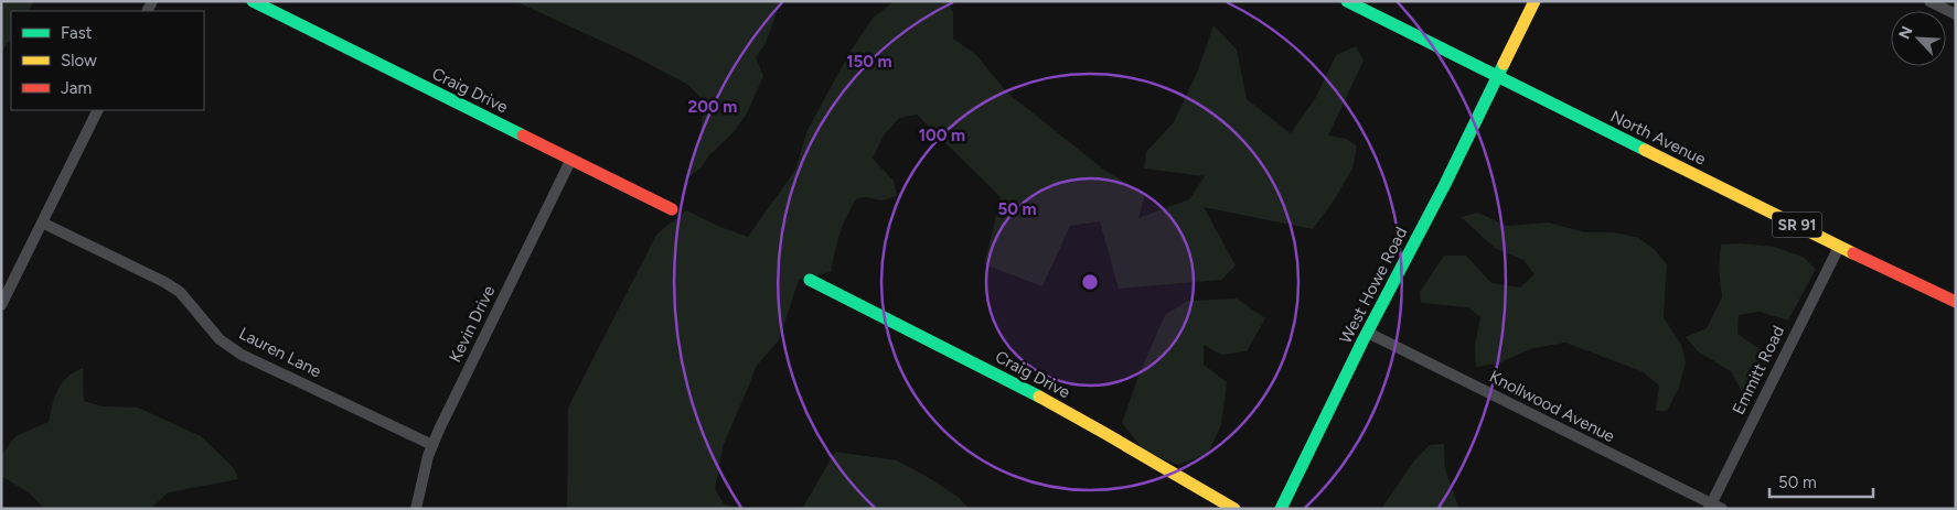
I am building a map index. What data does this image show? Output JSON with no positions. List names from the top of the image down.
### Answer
{
  "streets": {
    "main road": [
      "Craig Drive",
      "North Avenue",
      "SR 91",
      "West Howe Road"
    ],
    "street": [
      "Kevin Drive",
      "Lauren Lane",
      "Emmitt Road",
      "Knollwood Avenue"
    ]
  },
  "crossings": [
    ["Craig Drive", "Kevin Drive"],
    ["North Avenue", "West Howe Road"],
    ["North Avenue", "Emmitt Road"],
    ["West Howe Road", "Knollwood Avenue"],
    ["Kevin Drive", "Lauren Lane"],
    ["Emmitt Road", "Knollwood Avenue"]
  ],
  "legend": ["Fast", "Slow", "Jam"],
  "scale_bar": "50 m",
  "north": "top left",
  "rings": [
    "150 m",
    "200 m",
    "100 m",
    "50 m"
  ]
}
